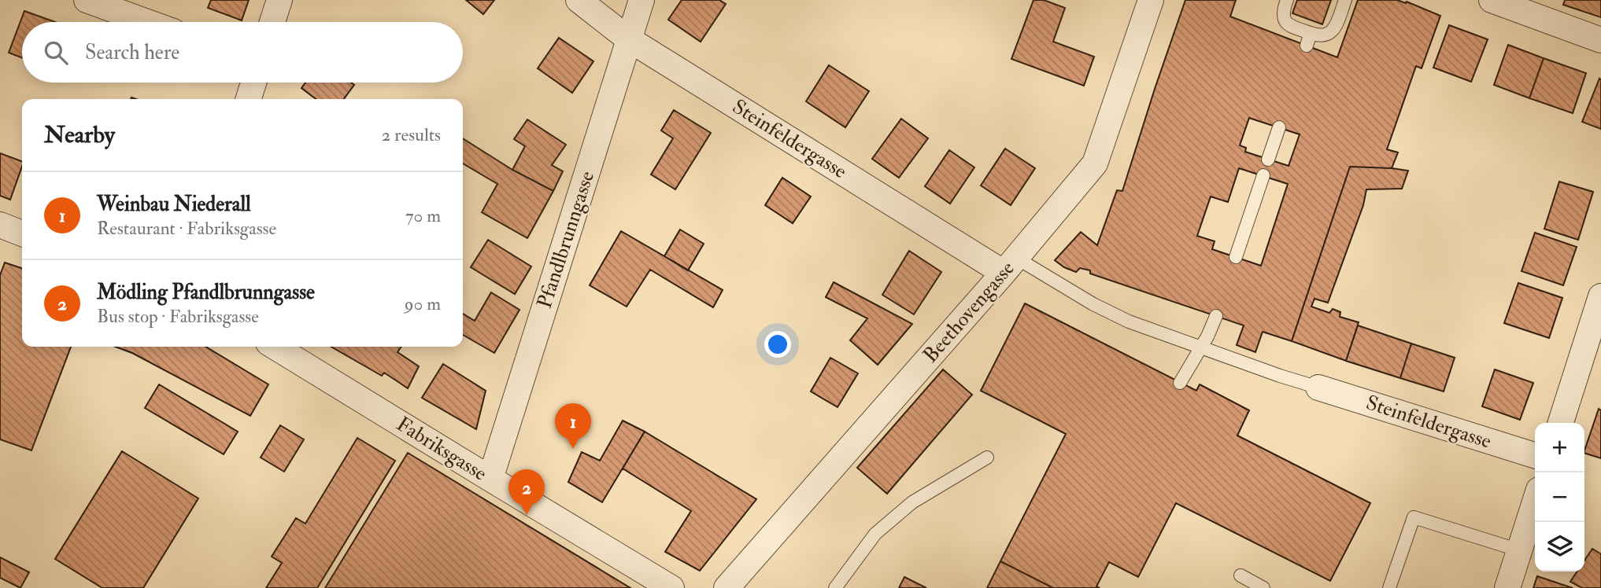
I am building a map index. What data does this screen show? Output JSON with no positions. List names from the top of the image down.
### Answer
{
  "streets": {
    "street": [
      "Steinfeldergasse",
      "Pfandlbrunngasse",
      "Beethovengasse",
      "Fabriksgasse"
    ]
  },
  "crossings": [
    ["Steinfeldergasse", "Pfandlbrunngasse"],
    ["Steinfeldergasse", "Beethovengasse"],
    ["Pfandlbrunngasse", "Fabriksgasse"]
  ],
  "page": {
    "search": "Search here",
    "heading": ["Nearby", "2 results"],
    "list": [
      {
        "mark": "1",
        "name": "Weinbau Niederall",
        "note": "Restaurant · Fabriksgasse",
        "value": "70 m"
      },
      {
        "mark": "2",
        "name": "Mödling Pfandlbrunngasse",
        "note": "Bus stop · Fabriksgasse",
        "value": "90 m"
      }
    ],
    "pins": ["1", "2"],
    "map_buttons": ["+", "−"]
  }
}
